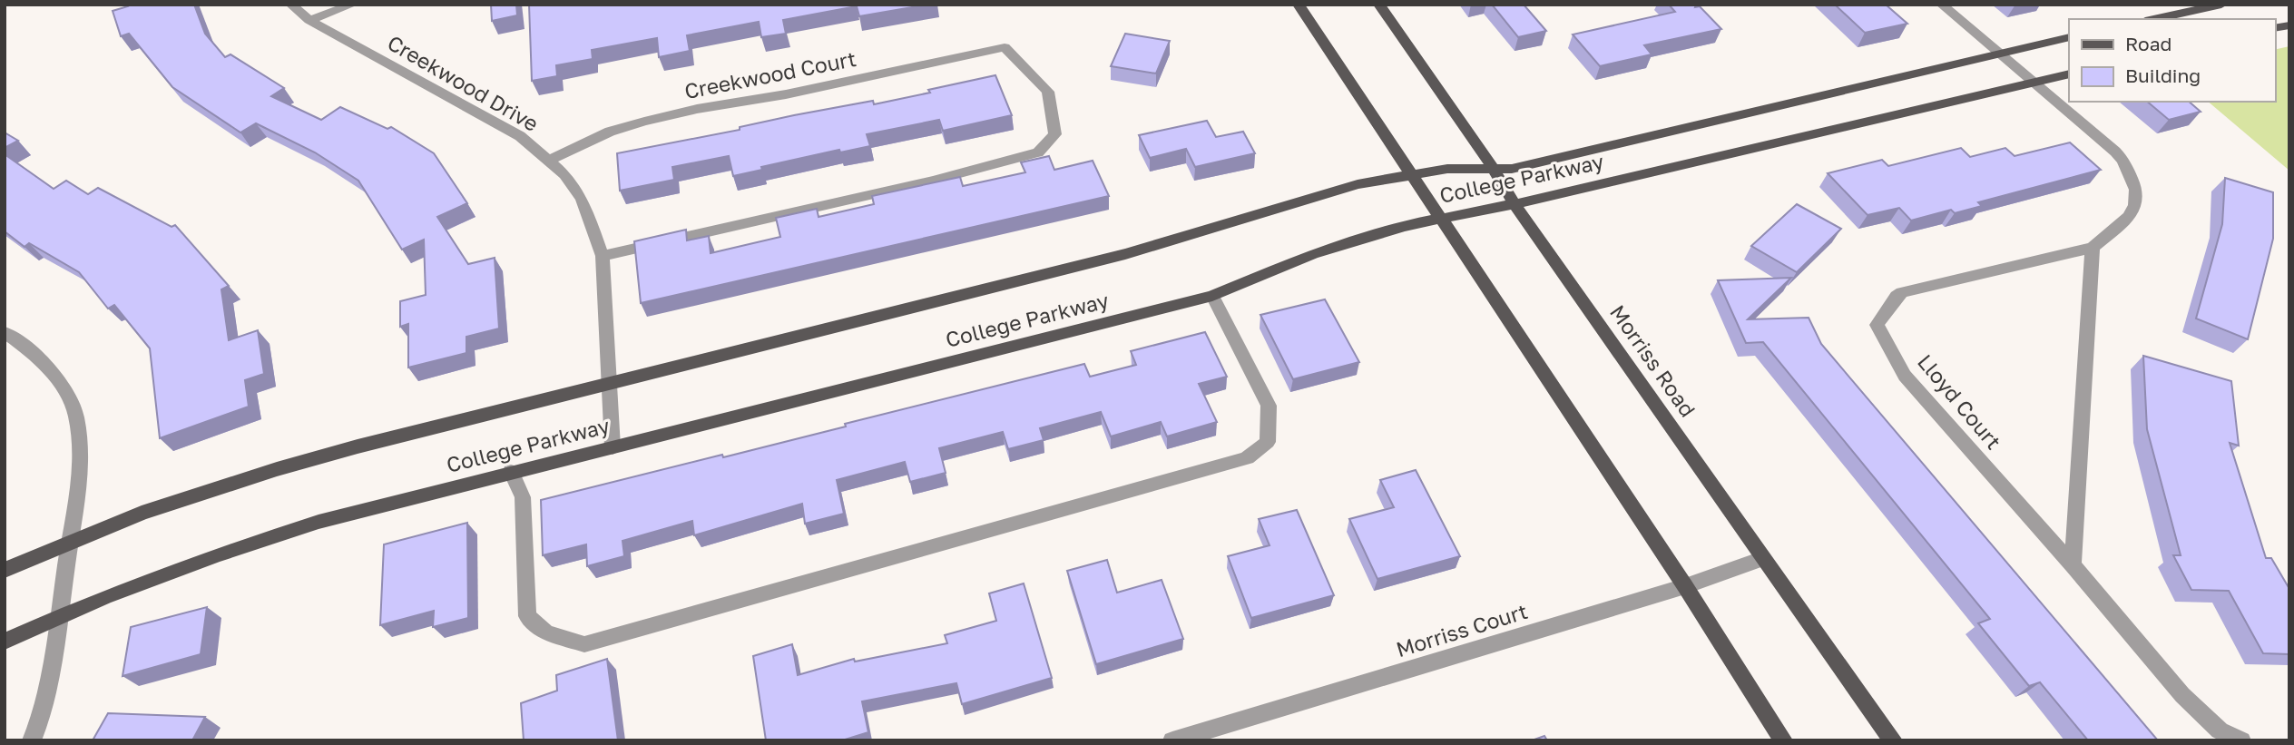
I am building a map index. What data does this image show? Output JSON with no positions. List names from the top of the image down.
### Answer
{
  "streets": {
    "main road": ["College Parkway", "Morriss Road"],
    "street": [
      "Creekwood Court",
      "Creekwood Drive",
      "Lloyd Court",
      "Morriss Court"
    ]
  },
  "crossings": [
    ["Creekwood Court", "Creekwood Drive"],
    ["Creekwood Drive", "College Parkway"],
    ["College Parkway", "Morriss Road"],
    ["College Parkway", "Lloyd Court"],
    ["Morriss Road", "Morriss Court"]
  ],
  "legend": ["Road", "Building"]
}
